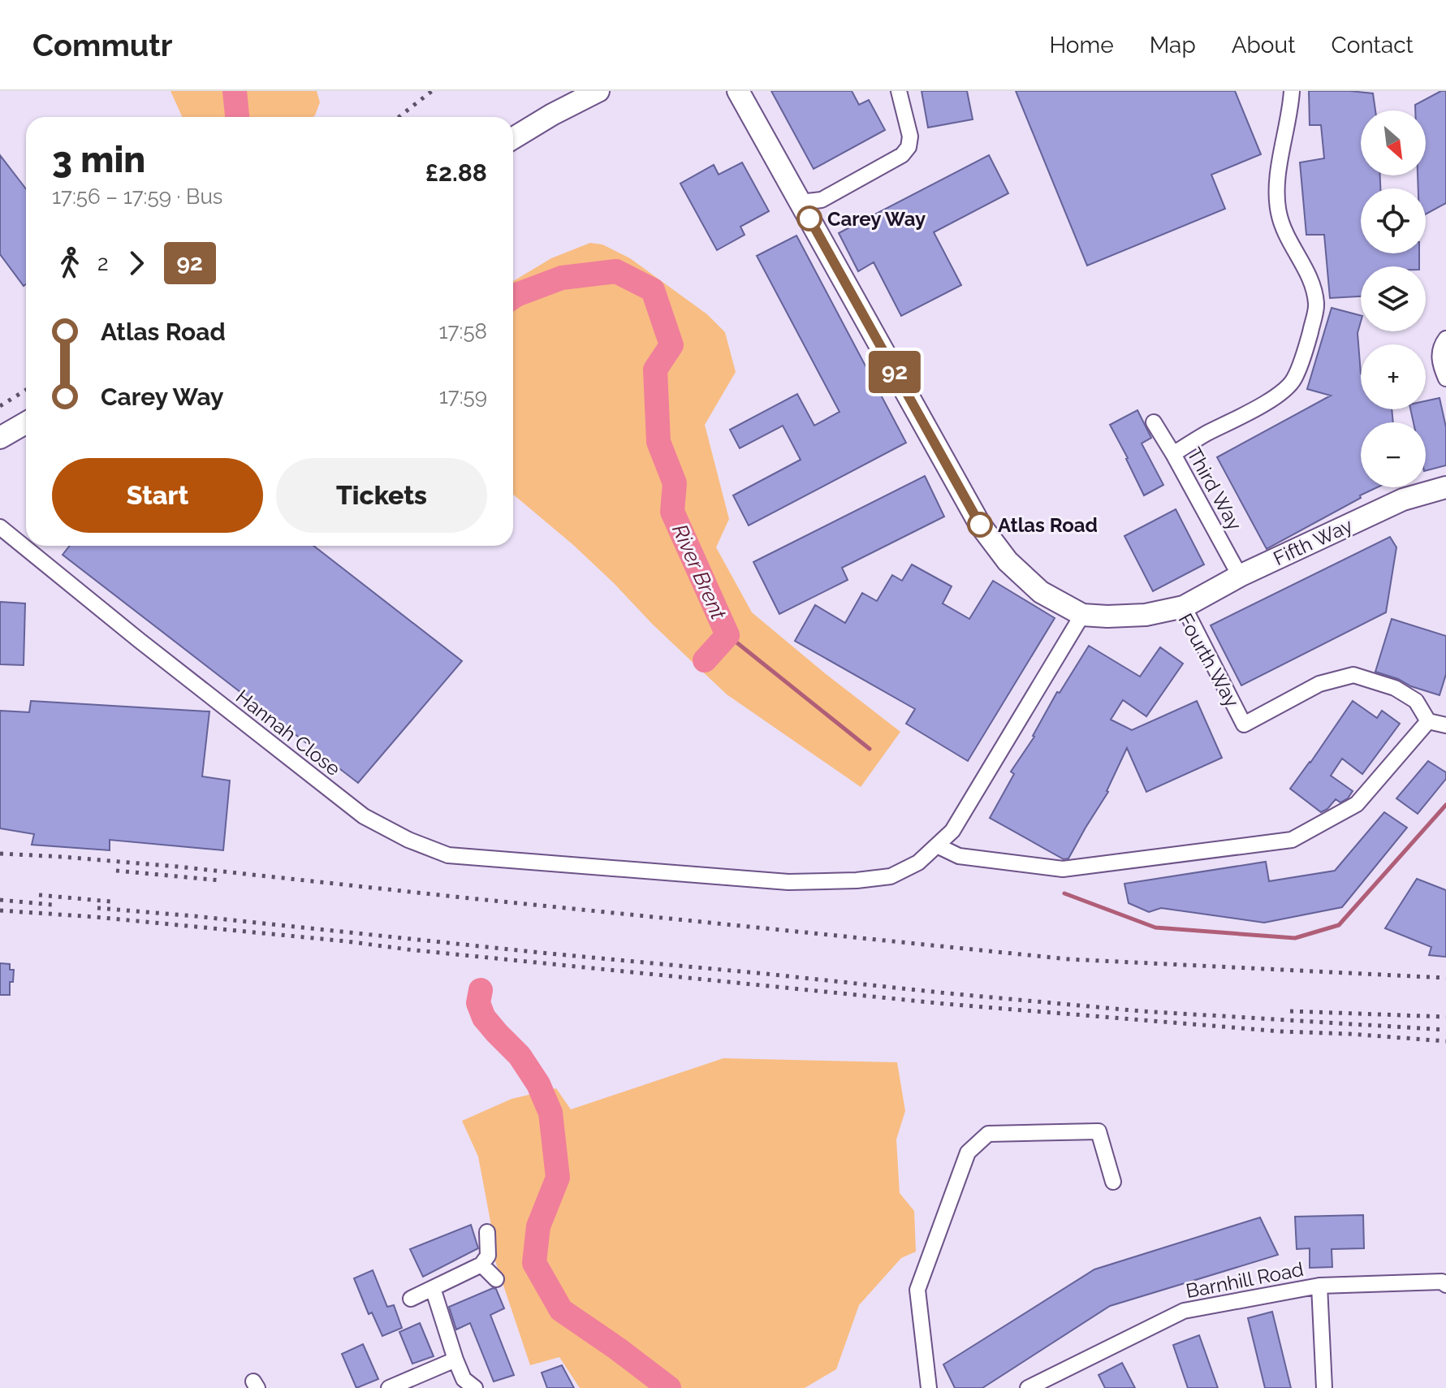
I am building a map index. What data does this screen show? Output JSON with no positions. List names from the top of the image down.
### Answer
{
  "streets": {
    "main road": ["Fifth Way", "Fourth Way"],
    "street": ["Third Way", "Hannah Close", "Barnhill Road"]
  },
  "crossings": [
    ["Third Way", "Fifth Way"],
    ["Fifth Way", "Fourth Way"]
  ],
  "water": ["River Brent"],
  "places": ["Carey Way", "Atlas Road"],
  "lines": ["bus line 92"],
  "north": "bottom right",
  "page": {
    "header": "Commutr",
    "nav": [
      "Home",
      "Map",
      "About",
      "Contact"
    ],
    "on_map": "92",
    "map_buttons": ["+", "−"],
    "heading": ["3 min", "17:56 – 17:59 · Bus", "£2.88"],
    "legs": ["2", "92"],
    "list": [
      {
        "name": "Atlas Road",
        "value": "17:58"
      },
      {
        "name": "Carey Way",
        "value": "17:59"
      }
    ],
    "buttons": ["Start", "Tickets"]
  }
}
